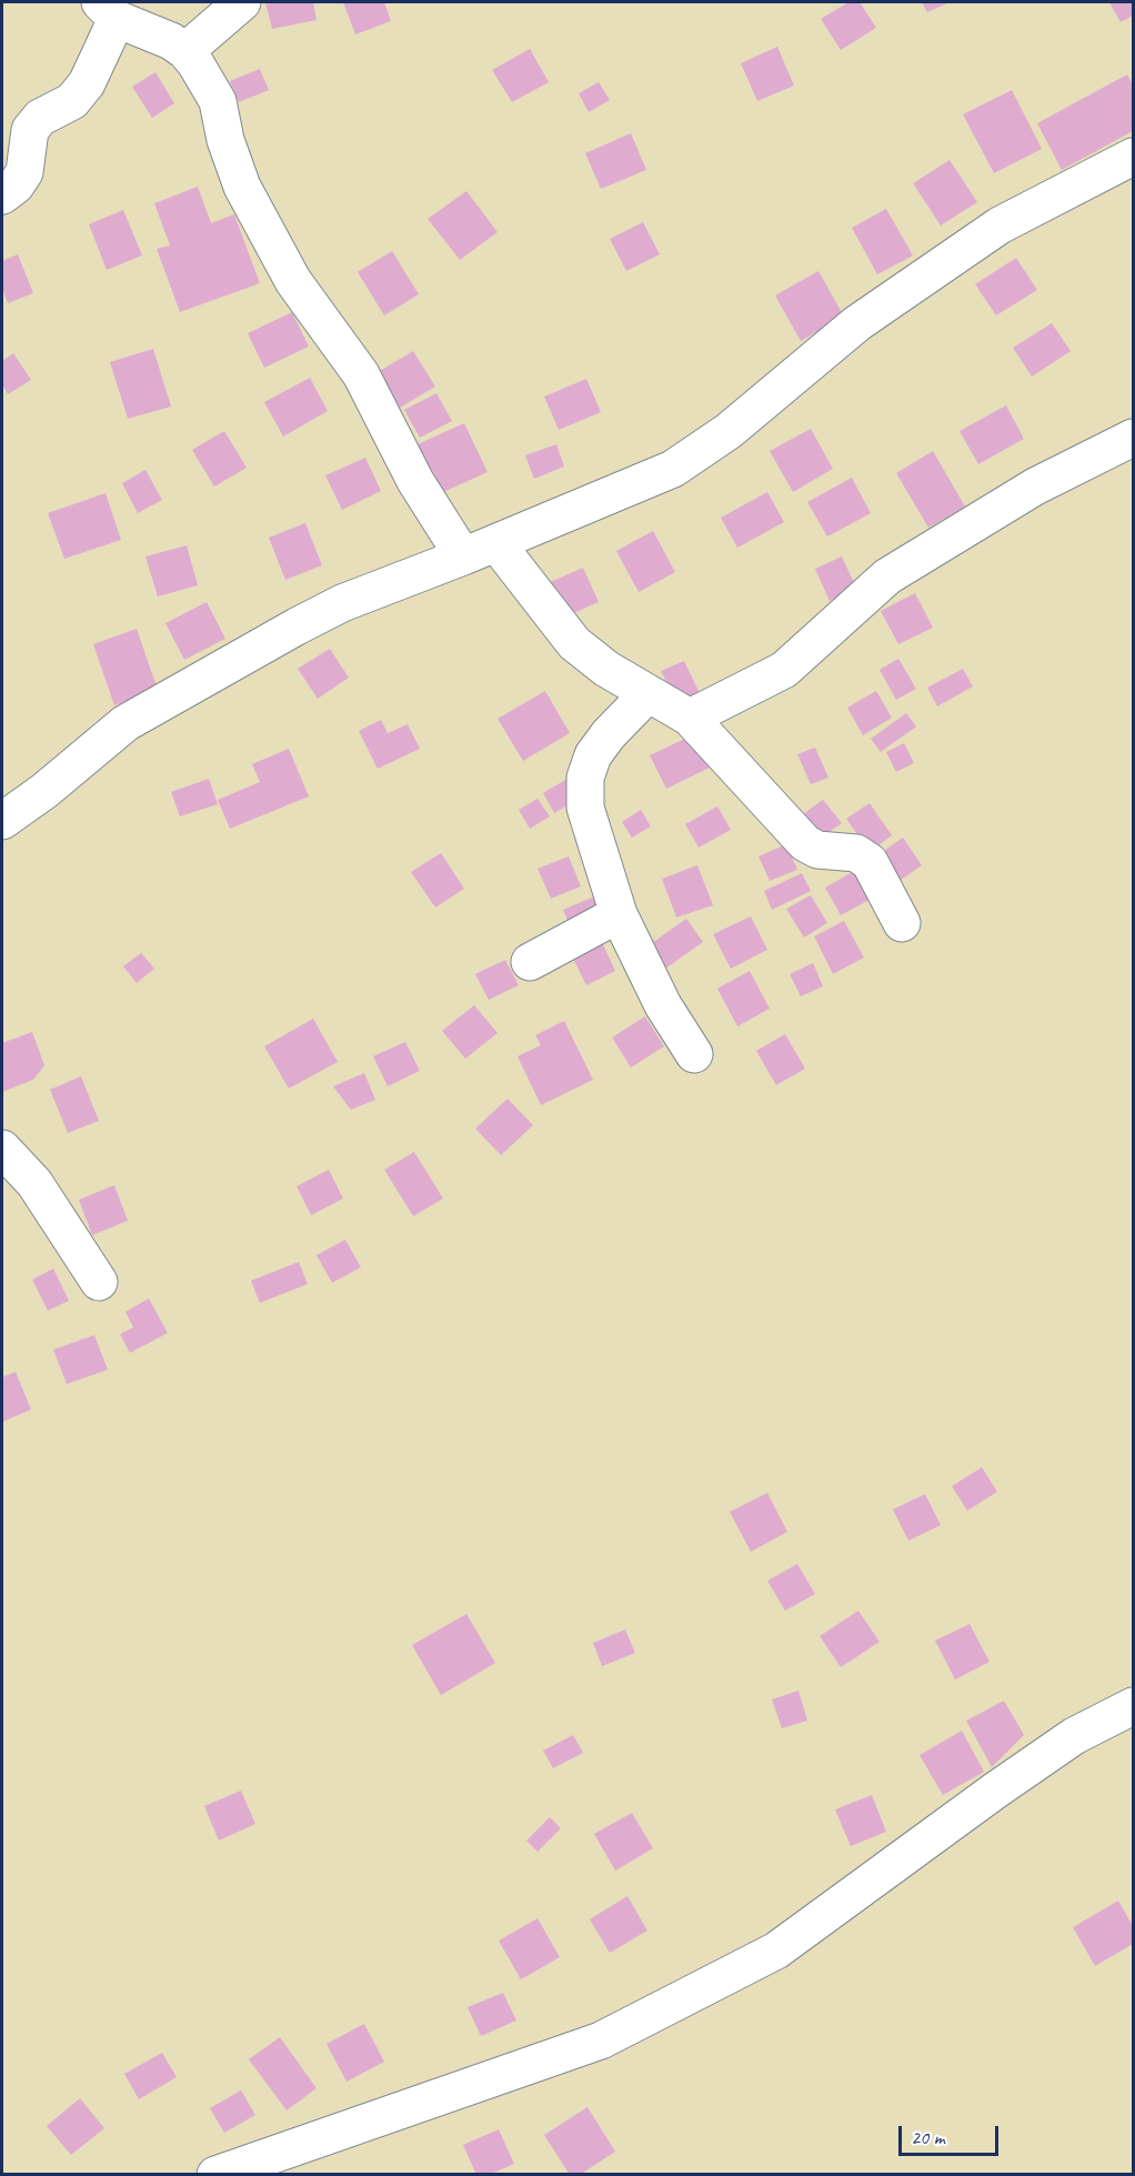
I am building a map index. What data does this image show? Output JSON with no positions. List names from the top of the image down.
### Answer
{
  "scale_bar": "20 m"
}
